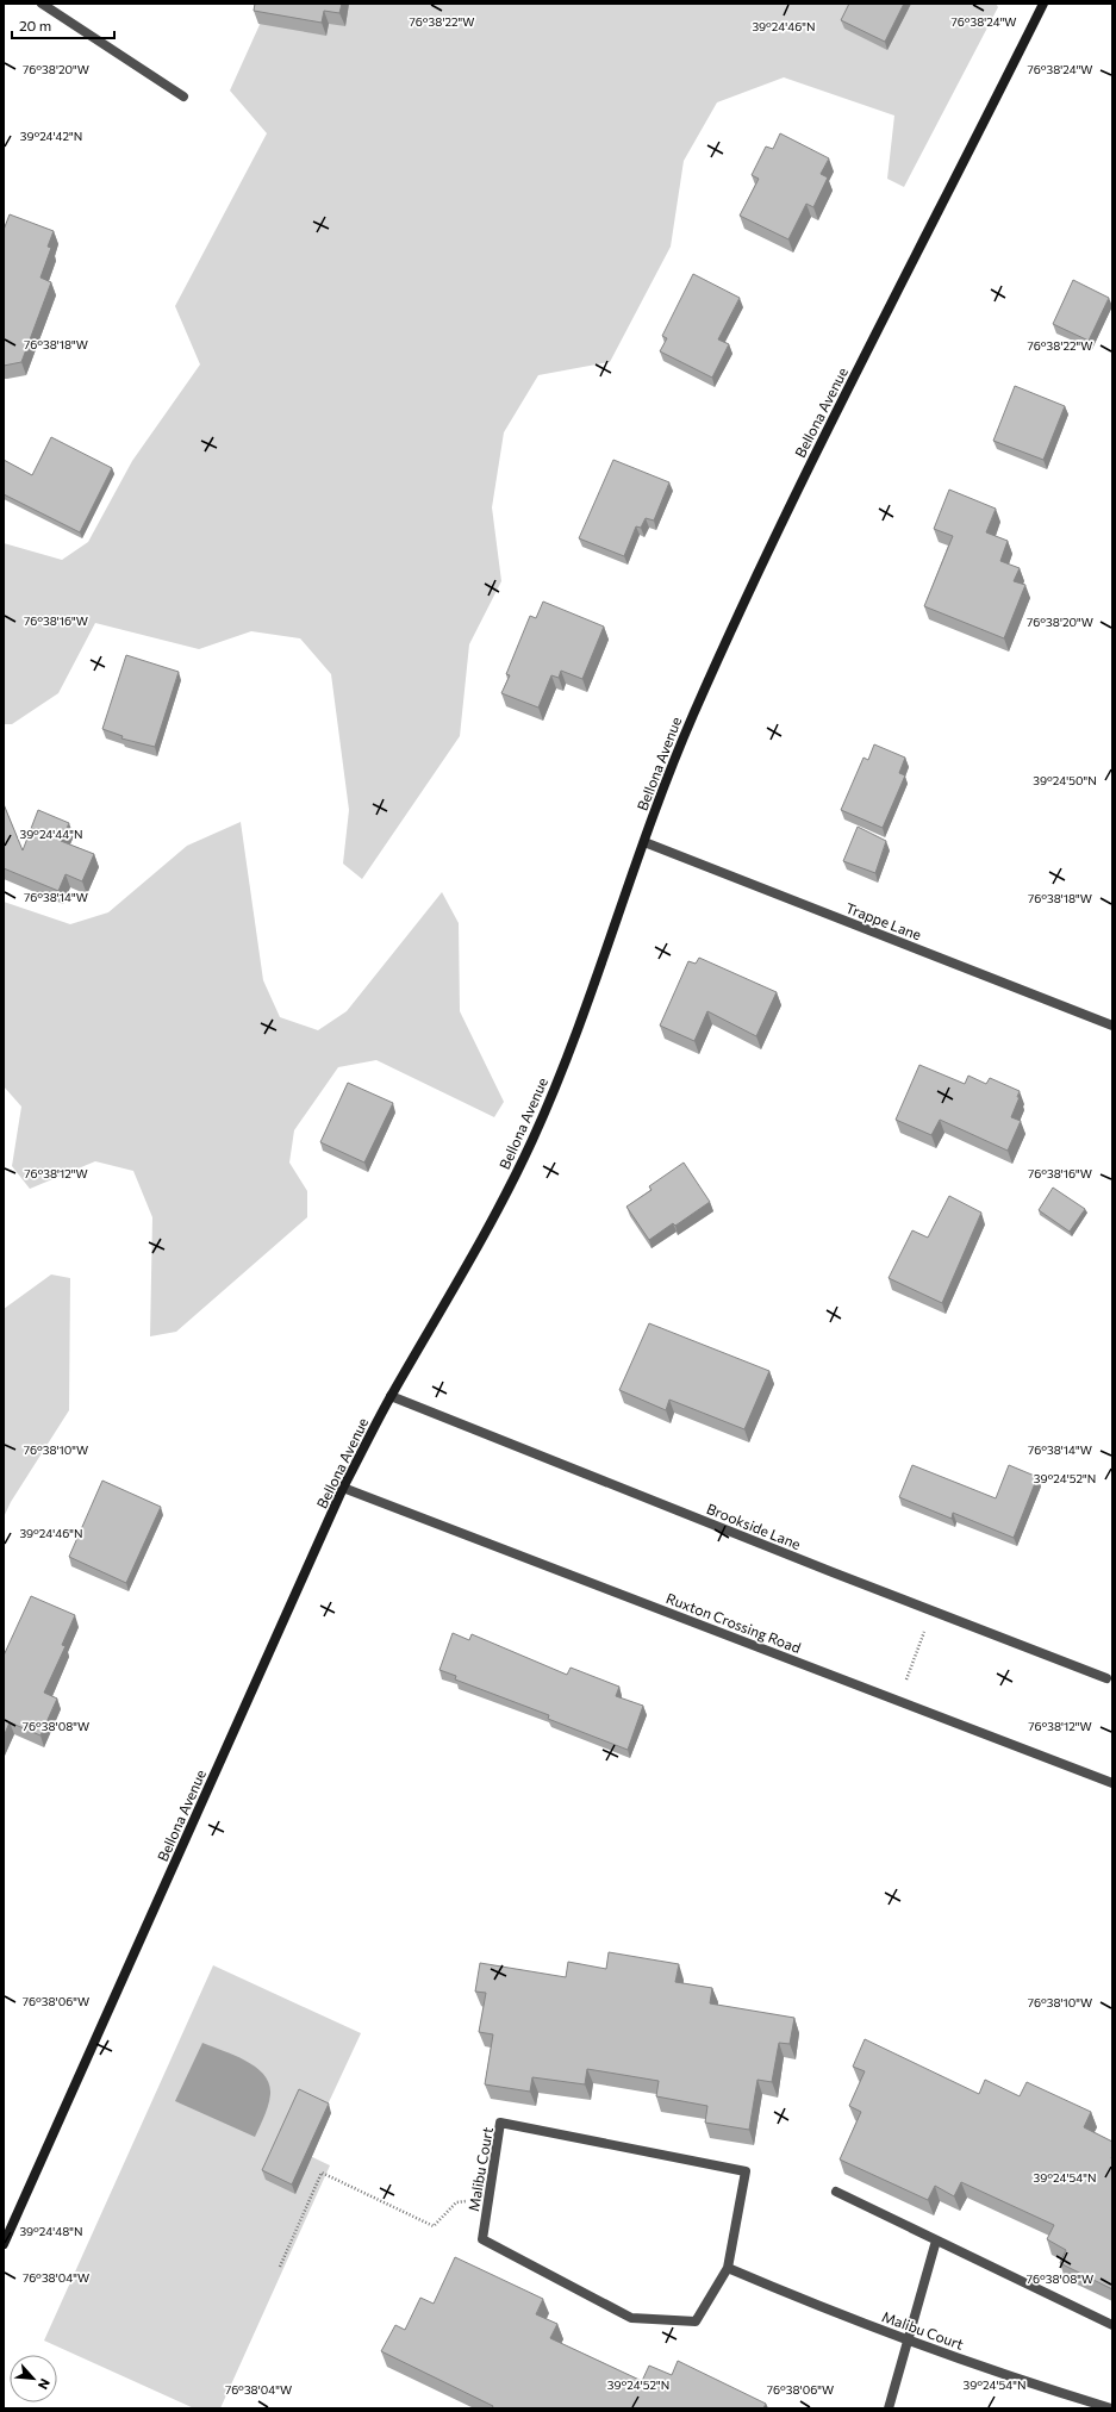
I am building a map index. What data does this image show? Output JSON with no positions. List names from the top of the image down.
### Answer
{
  "streets": {
    "street": [
      "Bellona Avenue",
      "Trappe Lane",
      "Brookside Lane",
      "Ruxton Crossing Road",
      "Malibu Court"
    ]
  },
  "crossings": [
    ["Bellona Avenue", "Trappe Lane"],
    ["Bellona Avenue", "Brookside Lane"],
    ["Bellona Avenue", "Ruxton Crossing Road"]
  ],
  "scale_bar": "20 m",
  "north": "bottom right",
  "coordinates": [
    "76°38'22\"W",
    "76°38'24\"W",
    "39°24'46\"N",
    "76°38'20\"W",
    "39°24'42\"N",
    "76°38'18\"W",
    "76°38'16\"W",
    "39°24'50\"N",
    "39°24'44\"N",
    "76°38'14\"W",
    "76°38'12\"W",
    "76°38'10\"W",
    "39°24'52\"N",
    "76°38'08\"W",
    "76°38'06\"W",
    "39°24'54\"N",
    "39°24'48\"N",
    "76°38'04\"W"
  ]
}
